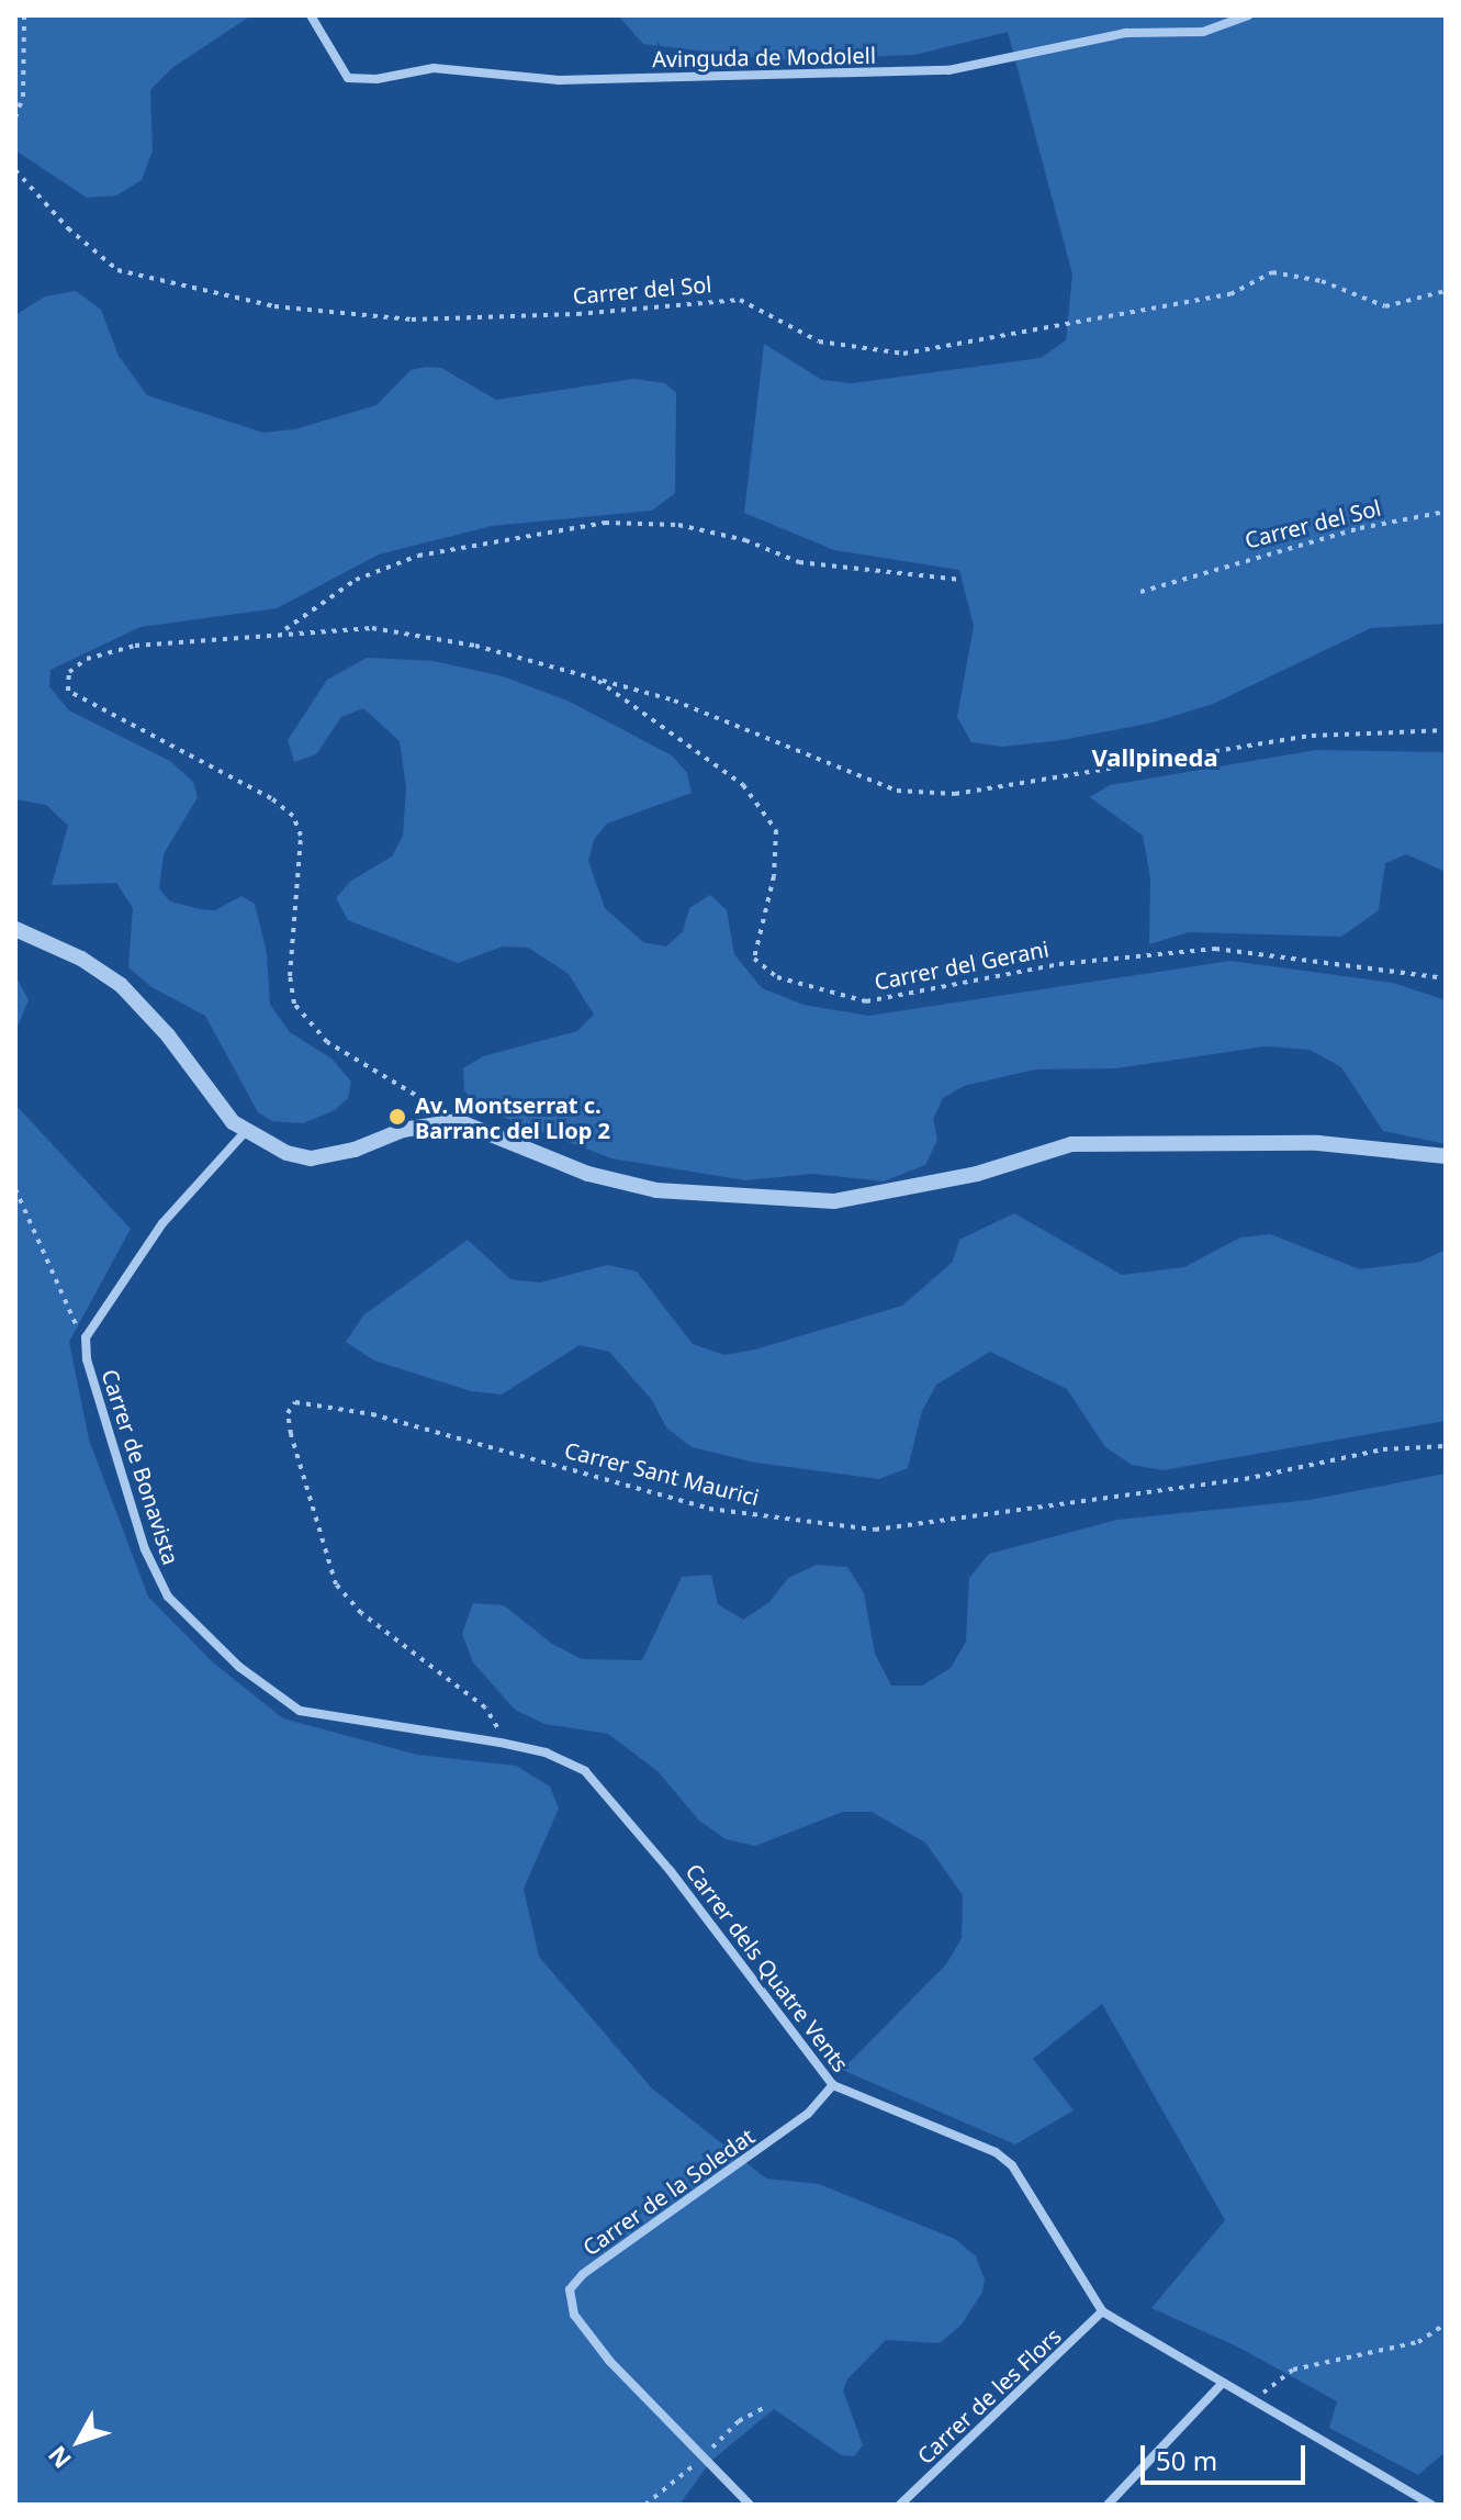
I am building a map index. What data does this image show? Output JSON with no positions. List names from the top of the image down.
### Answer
{
  "streets": {
    "street": [
      "Avinguda de Modolell",
      "Carrer de Bonavista",
      "Carrer dels Quatre Vents",
      "Carrer de la Soledat",
      "Carrer de les Flors"
    ],
    "path": ["Carrer del Sol", "Carrer del Gerani", "Carrer Sant Maurici"]
  },
  "crossings": [
    ["Carrer de Bonavista", "Carrer Sant Maurici"],
    ["Carrer de Bonavista", "Carrer dels Quatre Vents"],
    ["Carrer Sant Maurici", "Carrer dels Quatre Vents"],
    ["Carrer dels Quatre Vents", "Carrer de la Soledat"],
    ["Carrer dels Quatre Vents", "Carrer de les Flors"]
  ],
  "districts": ["Vallpineda"],
  "places": ["Av. Montserrat c. Barranc del Llop 2"],
  "scale_bar": "50 m",
  "north": "bottom left"
}
